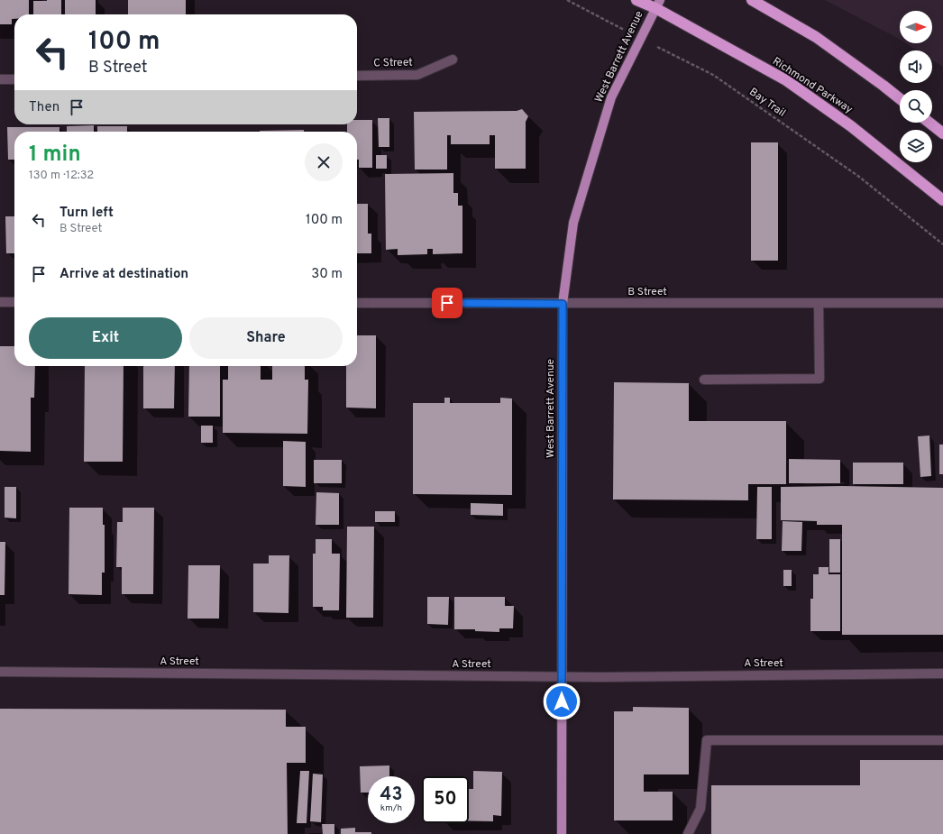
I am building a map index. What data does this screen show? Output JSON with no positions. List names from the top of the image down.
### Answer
{
  "streets": {
    "highway": ["Richmond Parkway"],
    "main road": ["West Barrett Avenue"],
    "street": ["C Street", "B Street", "A Street"],
    "path": ["Bay Trail"]
  },
  "crossings": [
    ["West Barrett Avenue", "Richmond Parkway"],
    ["West Barrett Avenue", "Bay Trail"],
    ["West Barrett Avenue", "B Street"],
    ["West Barrett Avenue", "A Street"]
  ],
  "north": "right",
  "page": {
    "turn": ["100 m", "B Street"],
    "then": "Then",
    "heading": ["1 min", "130 m · 12:32"],
    "list": [
      {
        "name": "Turn left",
        "note": "B Street",
        "value": "100 m"
      },
      {
        "name": "Arrive at destination",
        "value": "30 m"
      }
    ],
    "buttons": ["Exit", "Share"],
    "speed": "43 km/h",
    "limit": "50"
  }
}
